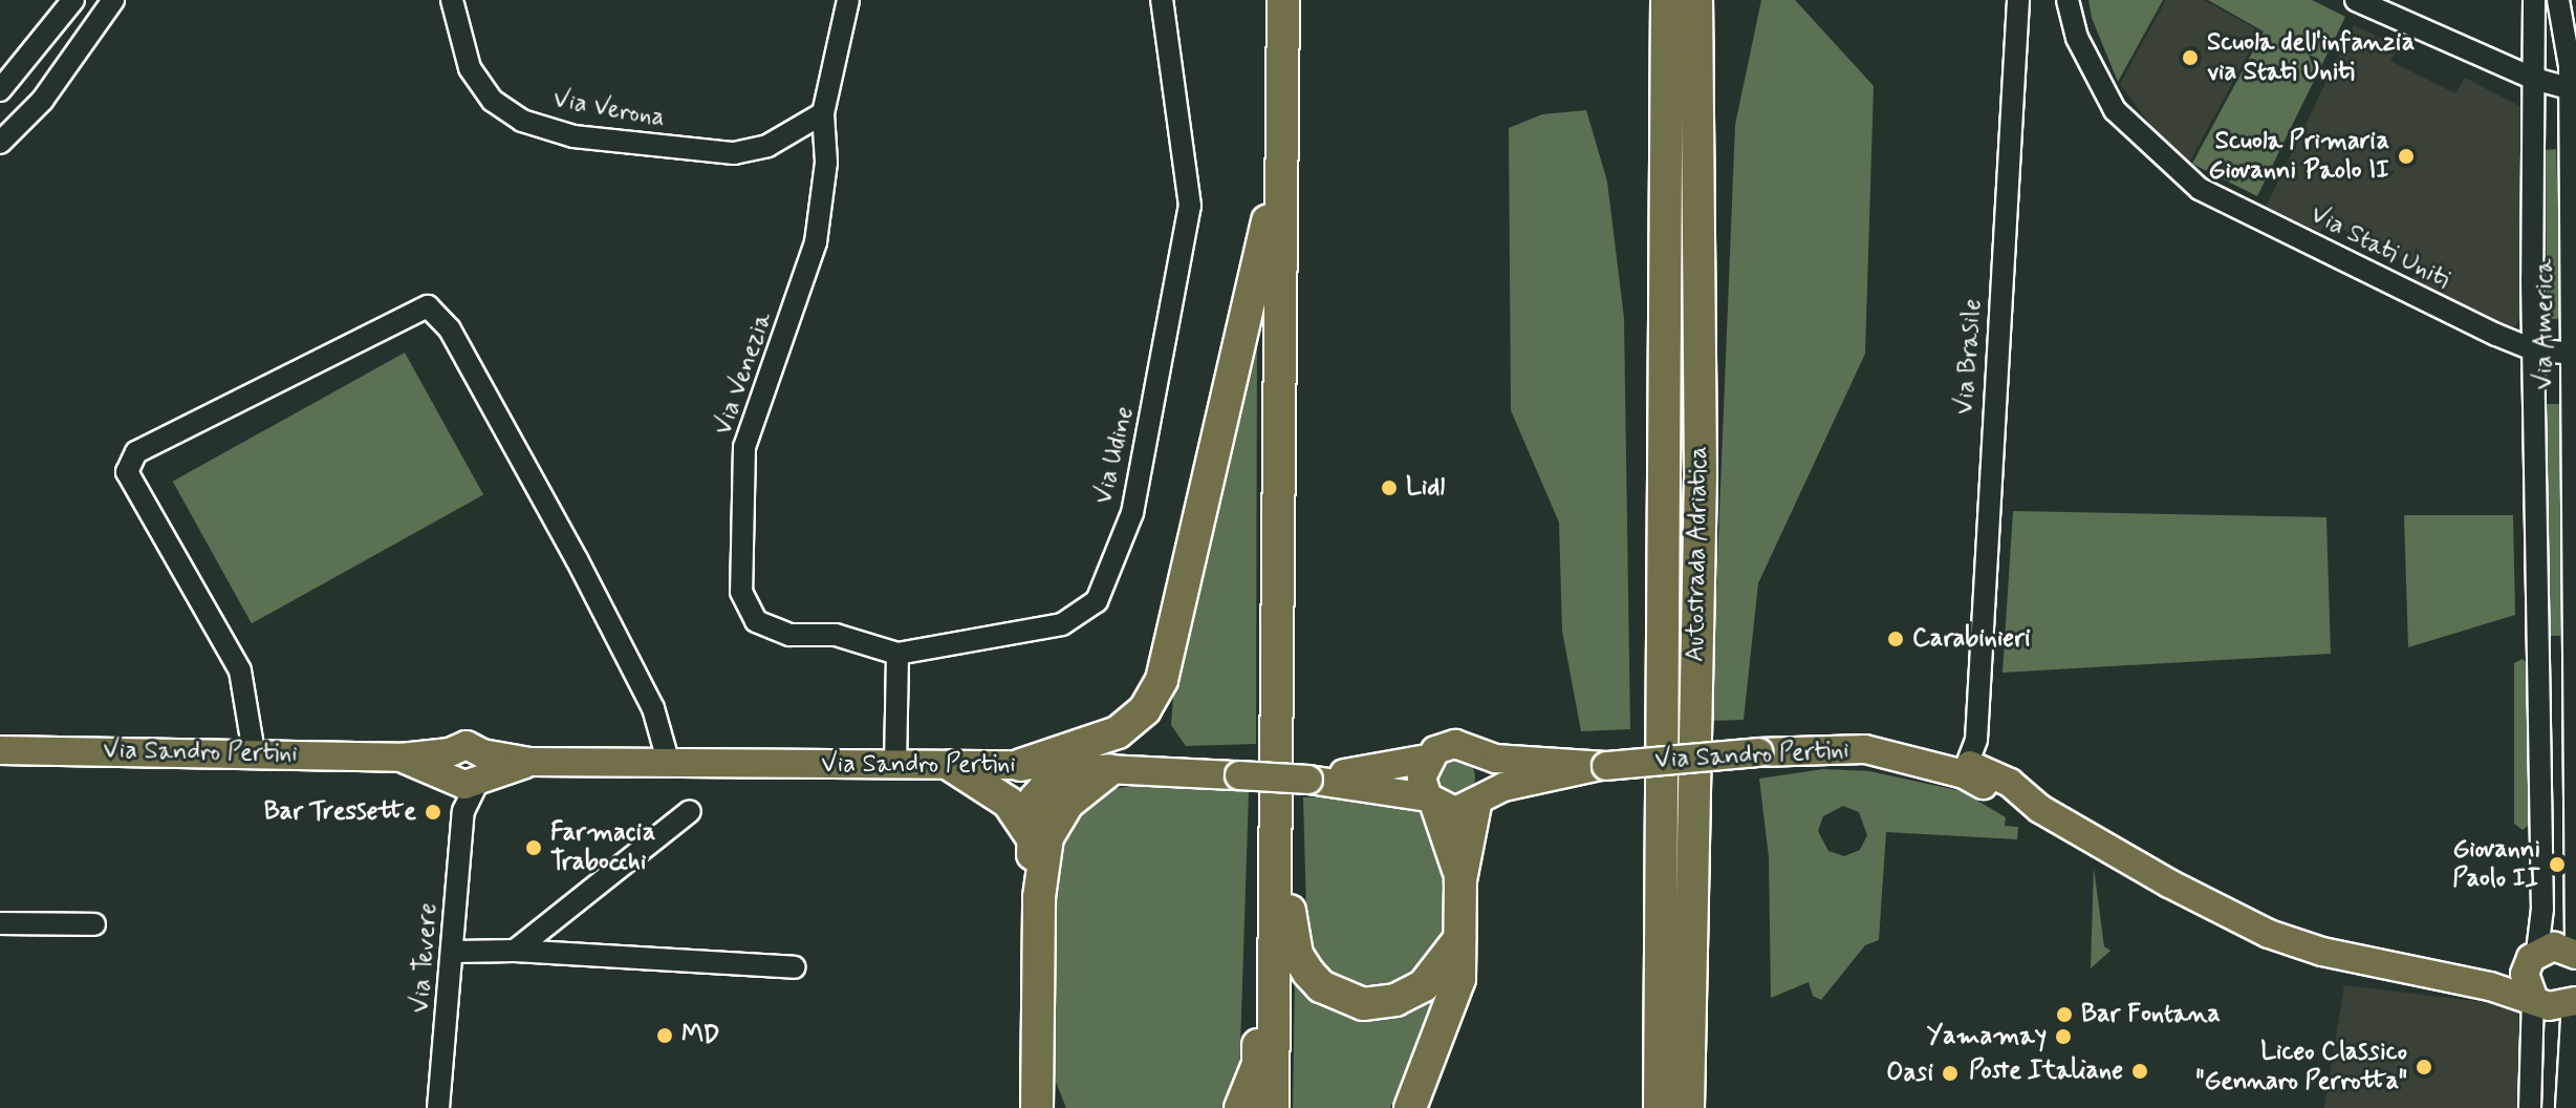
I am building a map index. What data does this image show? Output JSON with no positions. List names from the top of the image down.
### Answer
{
  "streets": {
    "highway": ["Autostrada Adriatica"],
    "main road": ["Via Sandro Pertini"],
    "street": [
      "Via Verona",
      "Via Stati Uniti",
      "Via America",
      "Via Brasile",
      "Via Venezia",
      "Via Udine",
      "Via Tevere"
    ]
  },
  "crossings": [
    ["Via Verona", "Via Venezia"],
    ["Via Stati Uniti", "Via America"],
    ["Via America", "Via Sandro Pertini"],
    ["Via Brasile", "Via Sandro Pertini"],
    ["Via Venezia", "Via Udine"],
    ["Via Sandro Pertini", "Via Tevere"]
  ],
  "places": [
    "Scuola dell'infanzia via Stati Uniti",
    "Scuola Primaria Giovanni Paolo II",
    "Lidl",
    "Carabinieri",
    "Bar Tressette",
    "Farmacia Trabocchi",
    "Giovanni Paolo II",
    "Bar Fontana",
    "MD",
    "Yamamay",
    "Liceo Classico \"Gennaro Perrotta\"",
    "Poste Italiane",
    "Oasi"
  ]
}
